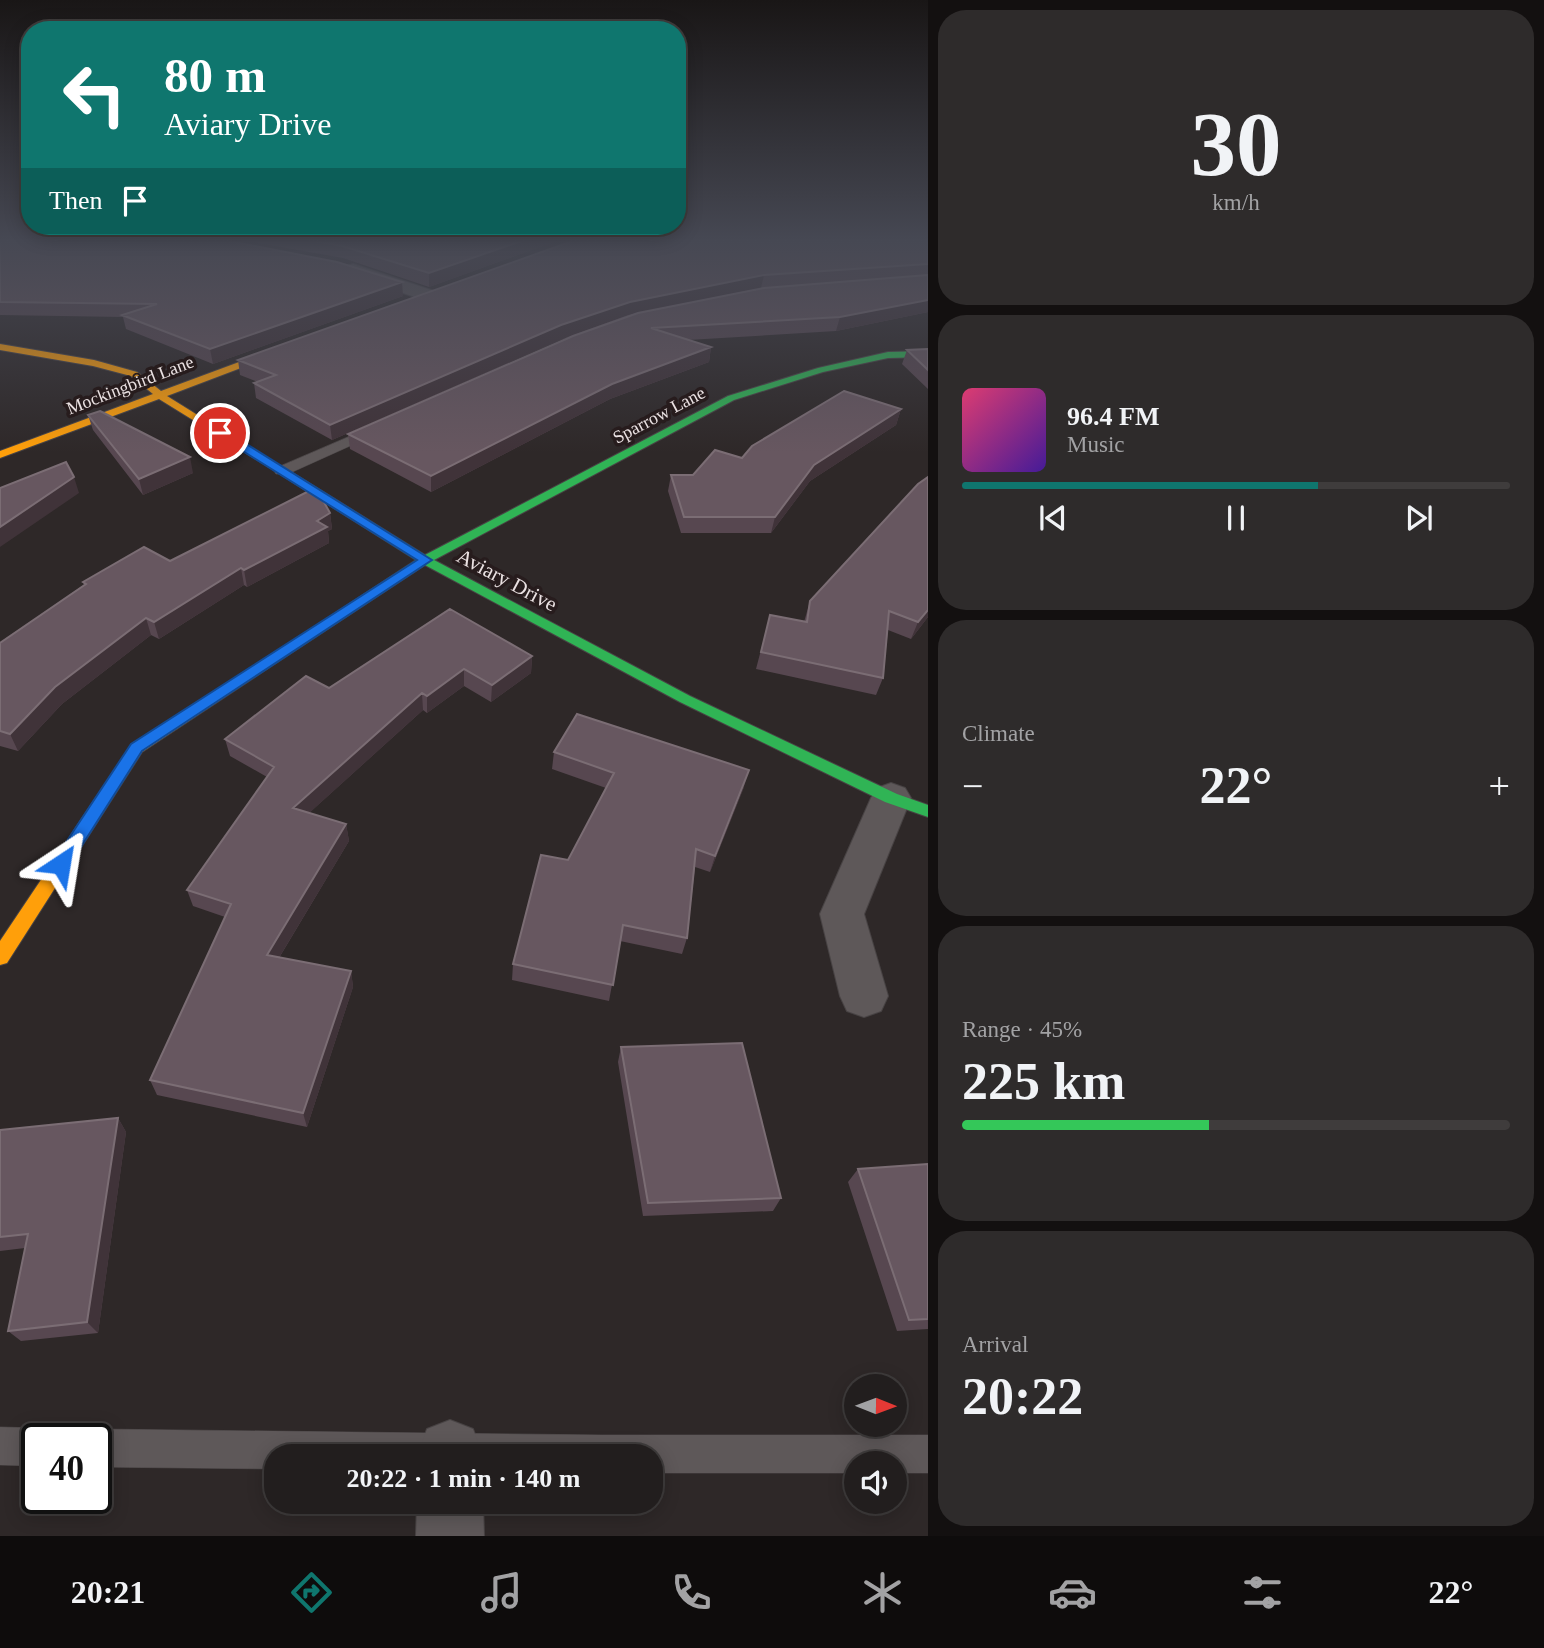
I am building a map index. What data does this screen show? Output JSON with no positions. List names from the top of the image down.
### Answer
{
  "streets": {
    "street": ["Mockingbird Lane", "Sparrow Lane", "Aviary Drive"]
  },
  "crossings": [
    ["Mockingbird Lane", "Aviary Drive"],
    ["Sparrow Lane", "Aviary Drive"]
  ],
  "north": "right",
  "page": {
    "tile": [
      ["30", "km/h"],
      "Climate",
      ["Range · 45%", "225 km"],
      ["Arrival", "20:22"]
    ],
    "turn": ["80 m", "Aviary Drive"],
    "then": "Then",
    "song": ["96.4 FM", "Music"],
    "heat": ["−", "22°", "+"],
    "limit": "40",
    "trip": "20:22 · 1 min · 140 m",
    "tabs": ["20:21", "22°"]
  }
}
